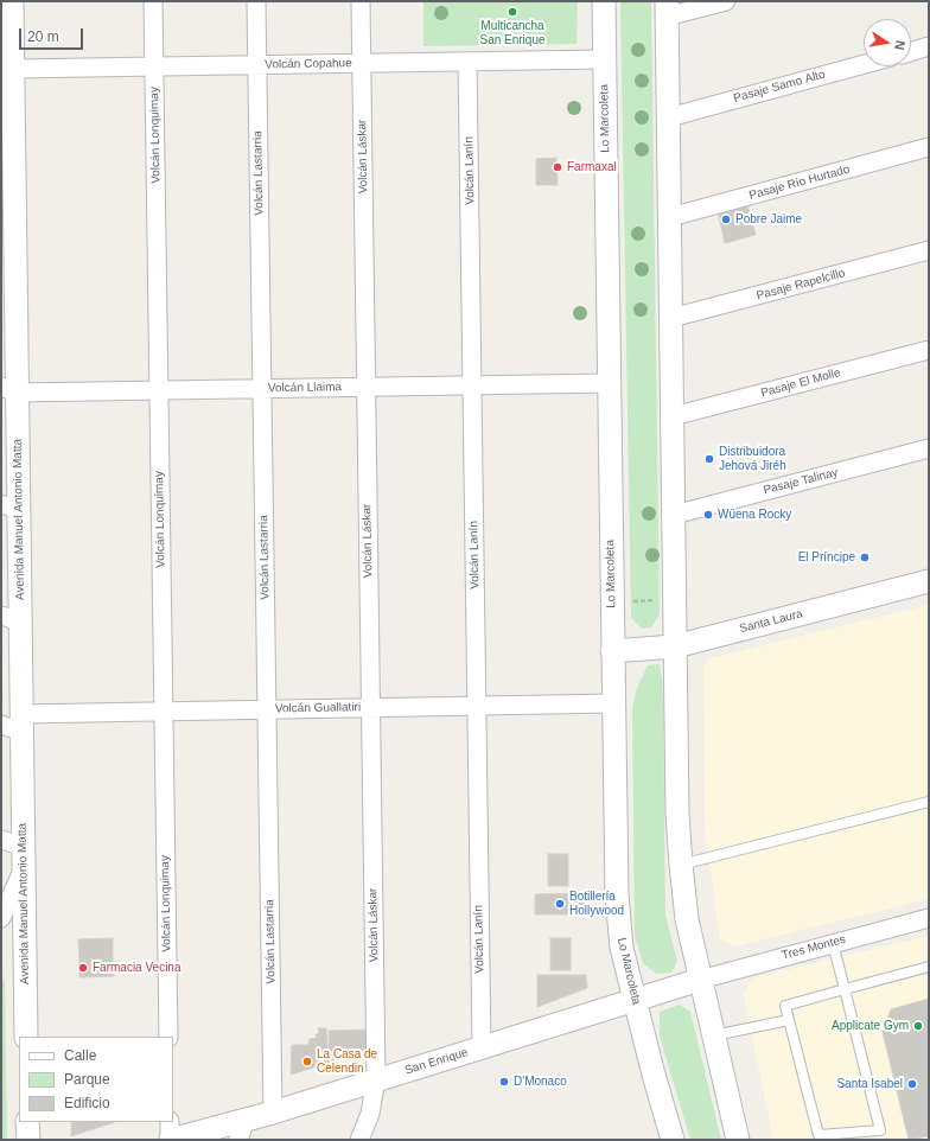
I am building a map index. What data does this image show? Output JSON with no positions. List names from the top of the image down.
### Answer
{
  "streets": {
    "street": [
      "Volcán Copahue",
      "Pasaje Samo Alto",
      "Lo Marcoleta",
      "Volcán Lonquimay",
      "Volcán Láskar",
      "Volcán Lanín",
      "Volcán Lastarria",
      "Pasaje Río Hurtado",
      "Pasaje Rapelcillo",
      "Pasaje El Molle",
      "Volcán Llaima",
      "Pasaje Talinay",
      "Avenida Manuel Antonio Matta",
      "Santa Laura",
      "Volcán Guallatiri",
      "Tres Montes",
      "San Enrique"
    ]
  },
  "crossings": [
    ["Volcán Copahue", "Lo Marcoleta"],
    ["Volcán Copahue", "Volcán Lonquimay"],
    ["Volcán Copahue", "Volcán Láskar"],
    ["Volcán Copahue", "Volcán Lanín"],
    ["Volcán Copahue", "Volcán Lastarria"],
    ["Volcán Copahue", "Avenida Manuel Antonio Matta"],
    ["Lo Marcoleta", "Volcán Llaima"],
    ["Lo Marcoleta", "Santa Laura"],
    ["Lo Marcoleta", "Volcán Guallatiri"],
    ["Lo Marcoleta", "San Enrique"],
    ["Volcán Lonquimay", "Volcán Llaima"],
    ["Volcán Lonquimay", "Volcán Guallatiri"],
    ["Volcán Láskar", "Volcán Llaima"],
    ["Volcán Láskar", "Volcán Guallatiri"],
    ["Volcán Láskar", "San Enrique"],
    ["Volcán Lanín", "Volcán Llaima"],
    ["Volcán Lanín", "Volcán Guallatiri"],
    ["Volcán Lanín", "San Enrique"],
    ["Volcán Lastarria", "Volcán Llaima"],
    ["Volcán Lastarria", "Volcán Guallatiri"],
    ["Volcán Lastarria", "San Enrique"],
    ["Volcán Llaima", "Avenida Manuel Antonio Matta"],
    ["Avenida Manuel Antonio Matta", "Volcán Guallatiri"],
    ["Tres Montes", "San Enrique"]
  ],
  "places": [
    "Multicancha San Enrique",
    "Farmaxal",
    "Pobre Jaime",
    "Distribuidora Jehová Jiréh",
    "Wüena Rocky",
    "El Príncipe",
    "Botillería Hollywood",
    "Farmacia Vecina",
    "Applicate Gym",
    "La Casa de Celendin",
    "D'Monaco",
    "Santa Isabel"
  ],
  "legend": ["Calle", "Parque", "Edificio"],
  "scale_bar": "20 m",
  "north": "right"
}
